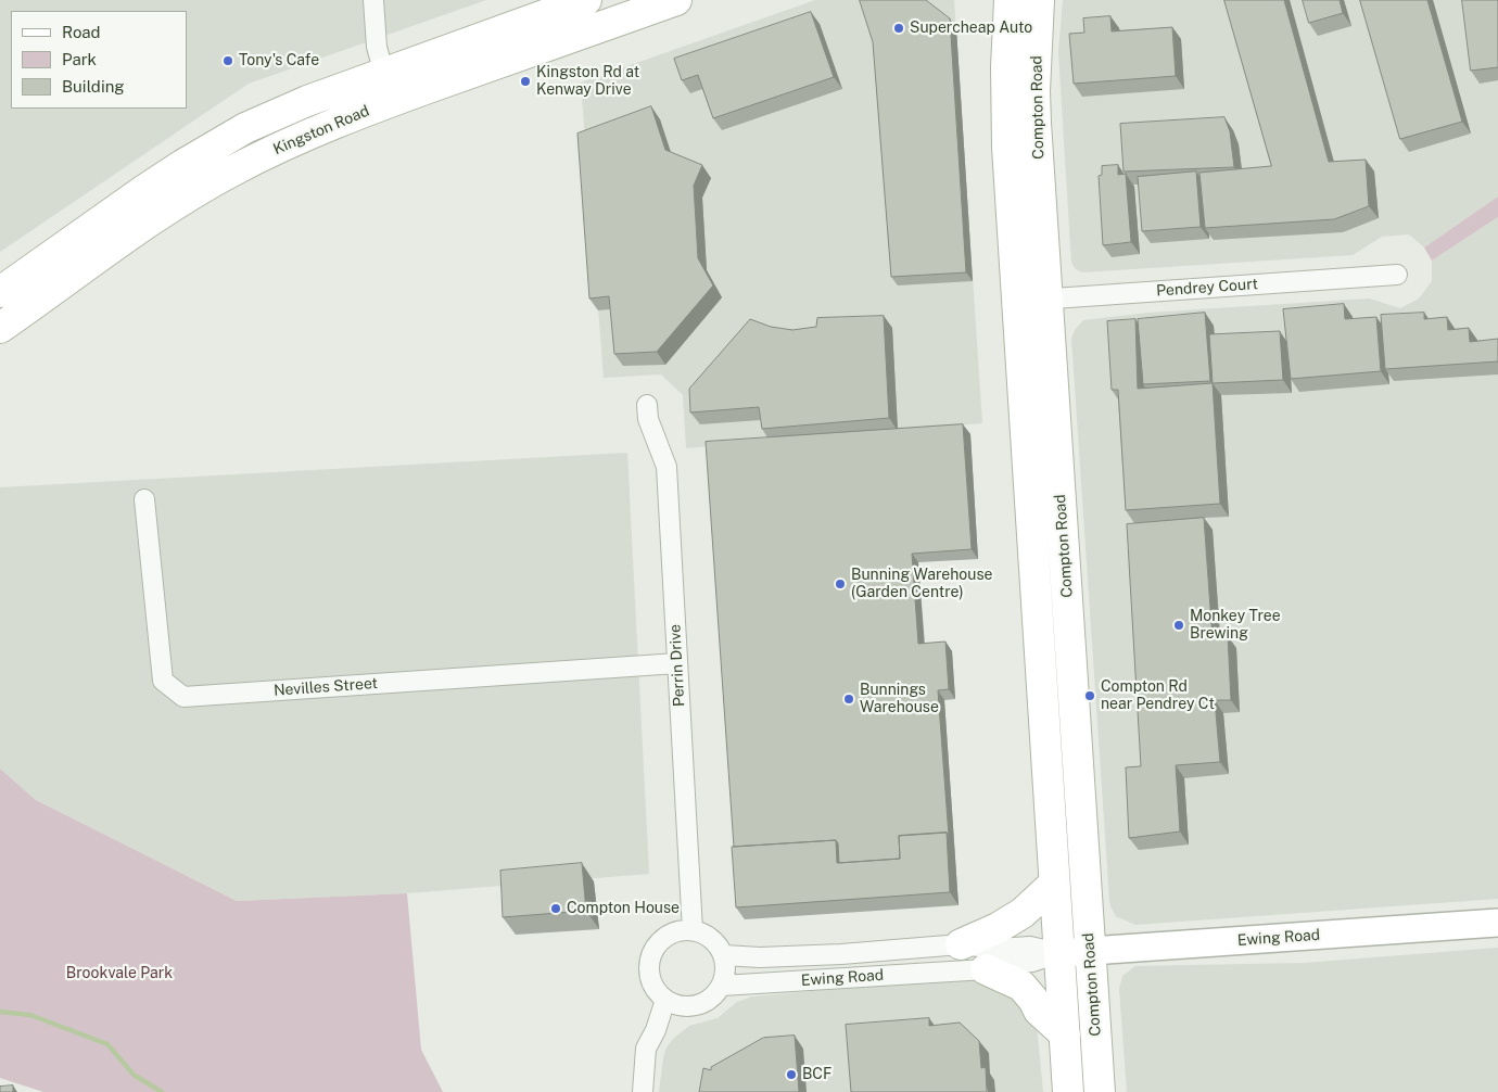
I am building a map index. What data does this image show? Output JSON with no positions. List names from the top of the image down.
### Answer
{
  "streets": {
    "main road": ["Compton Road", "Kingston Road", "Ewing Road"],
    "street": ["Pendrey Court", "Perrin Drive", "Nevilles Street"]
  },
  "crossings": [
    ["Compton Road", "Pendrey Court"],
    ["Compton Road", "Ewing Road"],
    ["Perrin Drive", "Nevilles Street"],
    ["Perrin Drive", "Ewing Road"]
  ],
  "parks": ["Brookvale Park"],
  "places": [
    "Supercheap Auto",
    "Tony's Cafe",
    "Kingston Rd at Kenway Drive",
    "Bunning Warehouse (Garden Centre)",
    "Monkey Tree Brewing",
    "Compton Rd near Pendrey Ct",
    "Bunnings Warehouse",
    "Compton House",
    "BCF"
  ],
  "legend": ["Road", "Park", "Building"]
}
